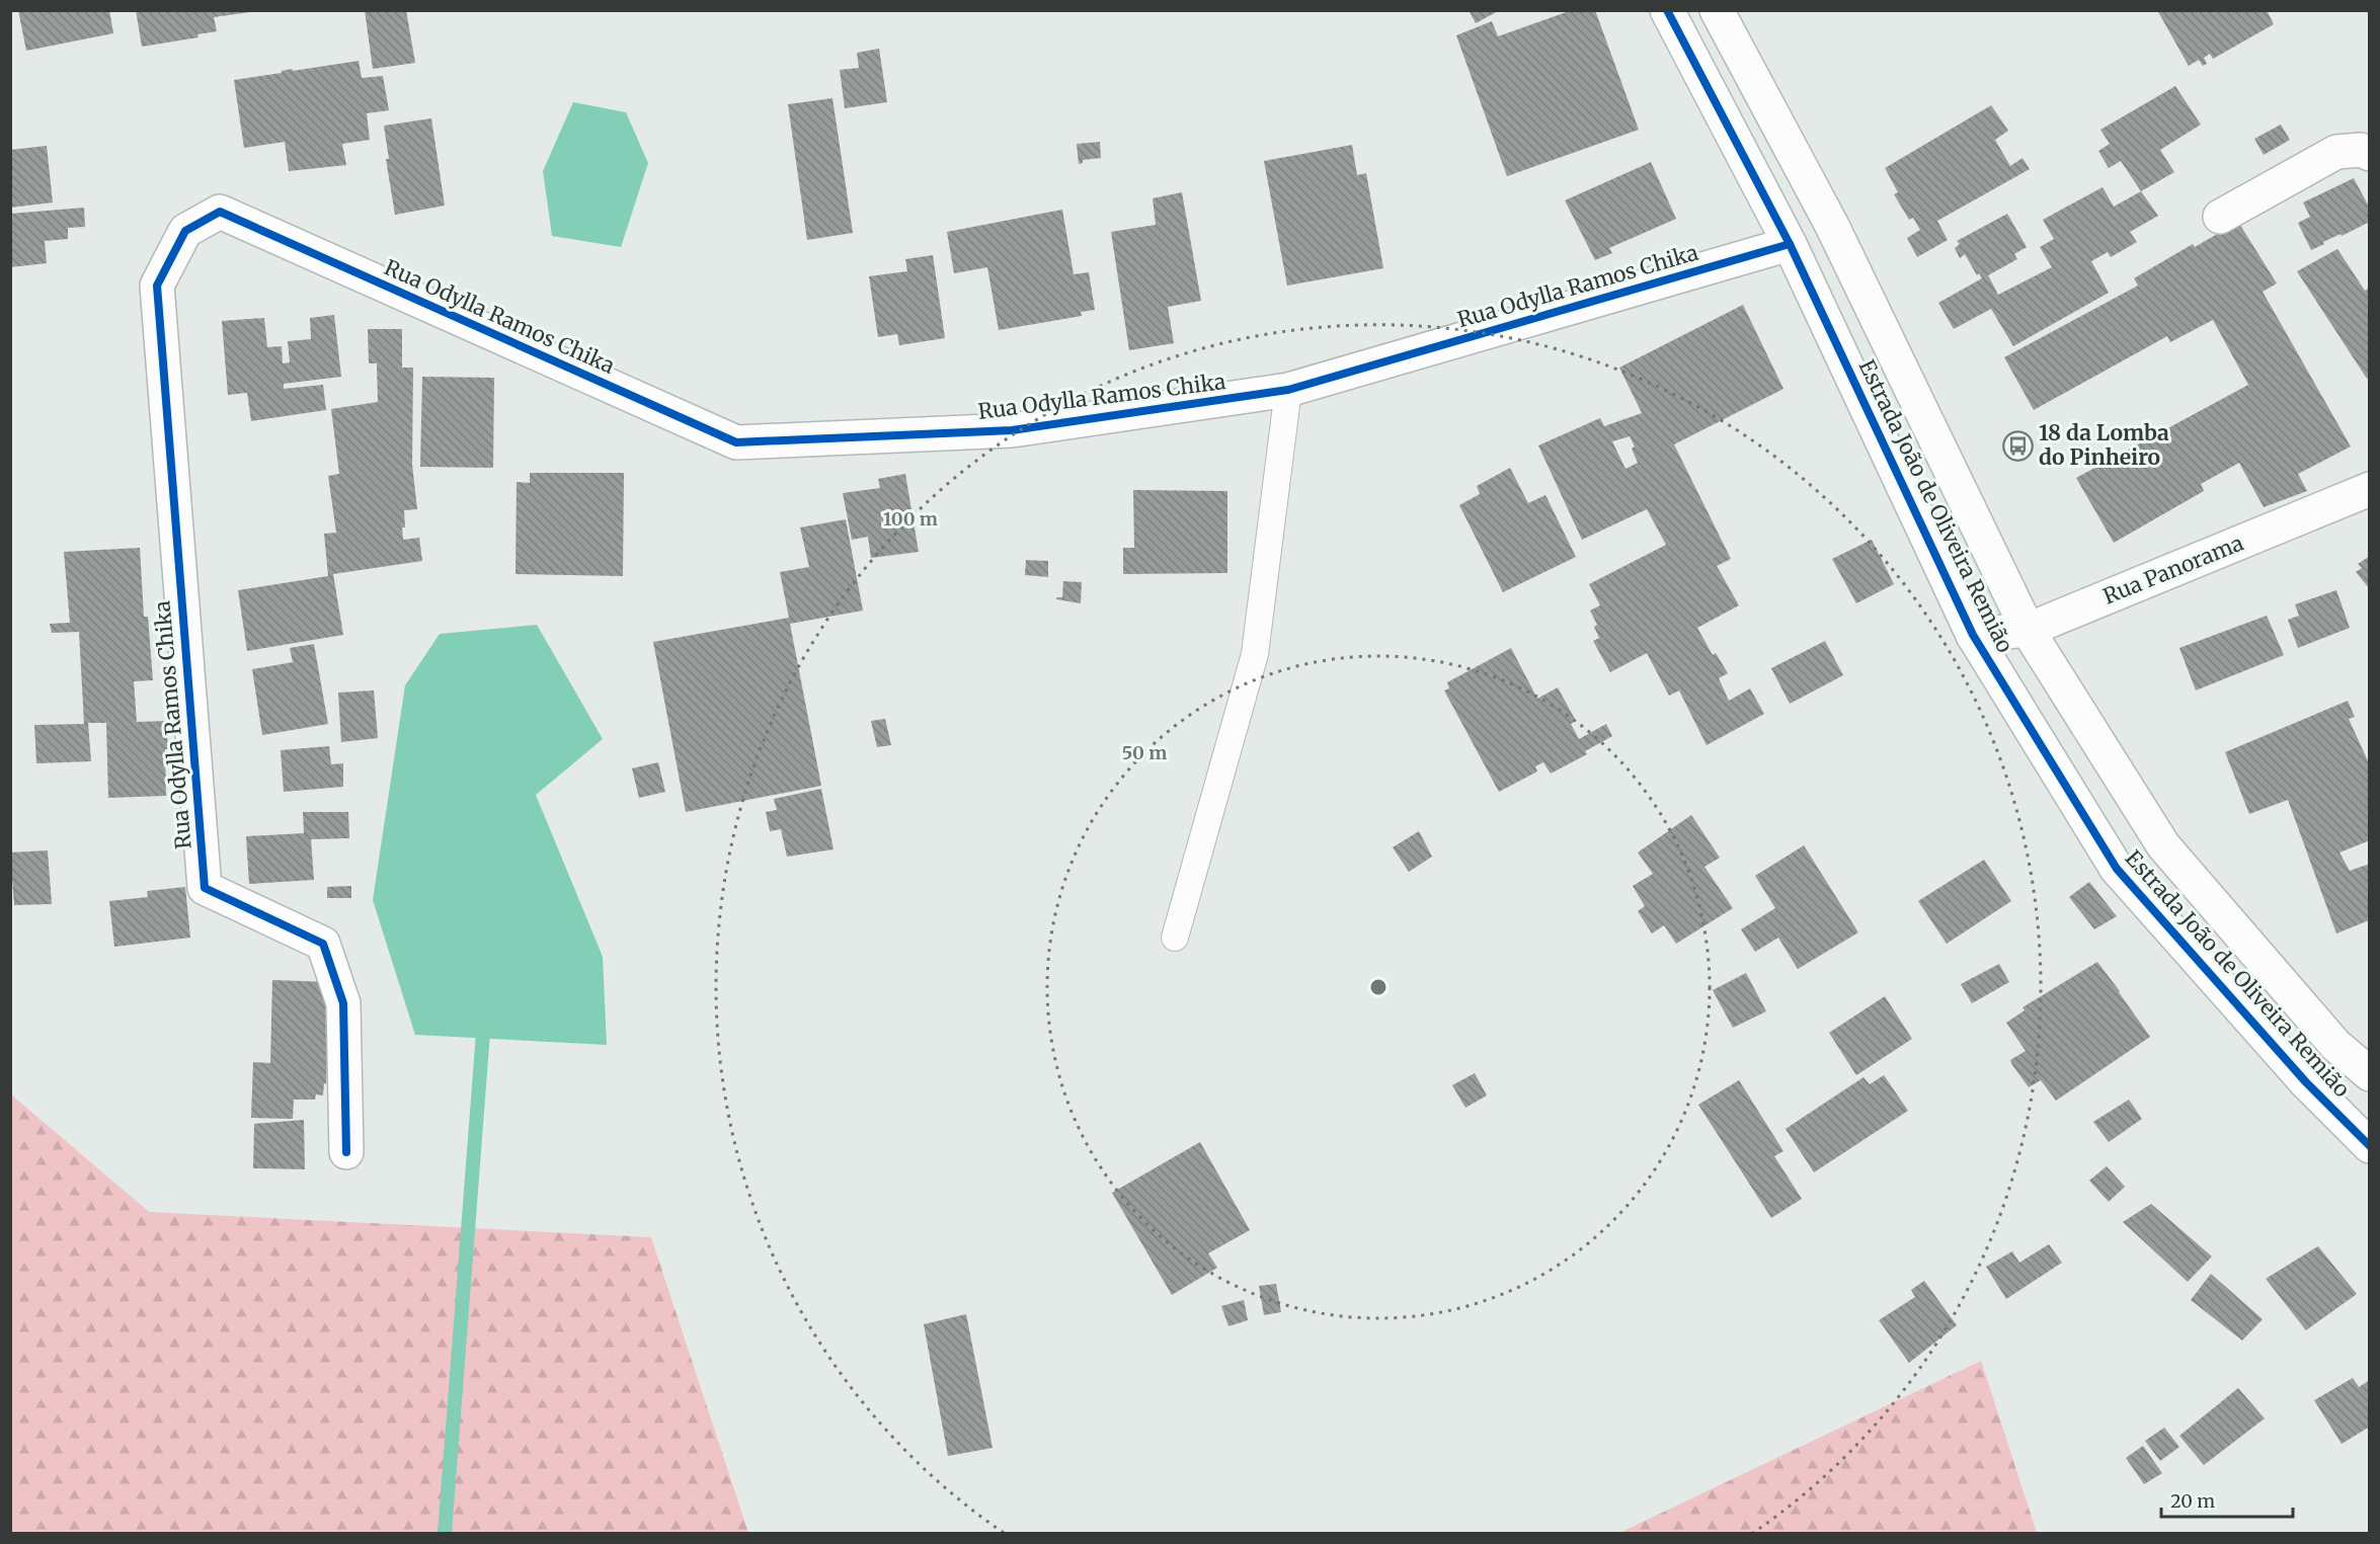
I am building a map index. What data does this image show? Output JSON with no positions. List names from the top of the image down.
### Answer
{
  "streets": {
    "street": ["Rua Odylla Ramos Chika", "Estrada João de Oliveira Remião", "Rua Panorama"]
  },
  "crossings": [
    ["Rua Odylla Ramos Chika", "Estrada João de Oliveira Remião"],
    ["Estrada João de Oliveira Remião", "Rua Panorama"]
  ],
  "places": {
    "bus stop": ["18 da Lomba do Pinheiro"]
  },
  "scale_bar": "20 m",
  "rings": ["100 m", "50 m"]
}
